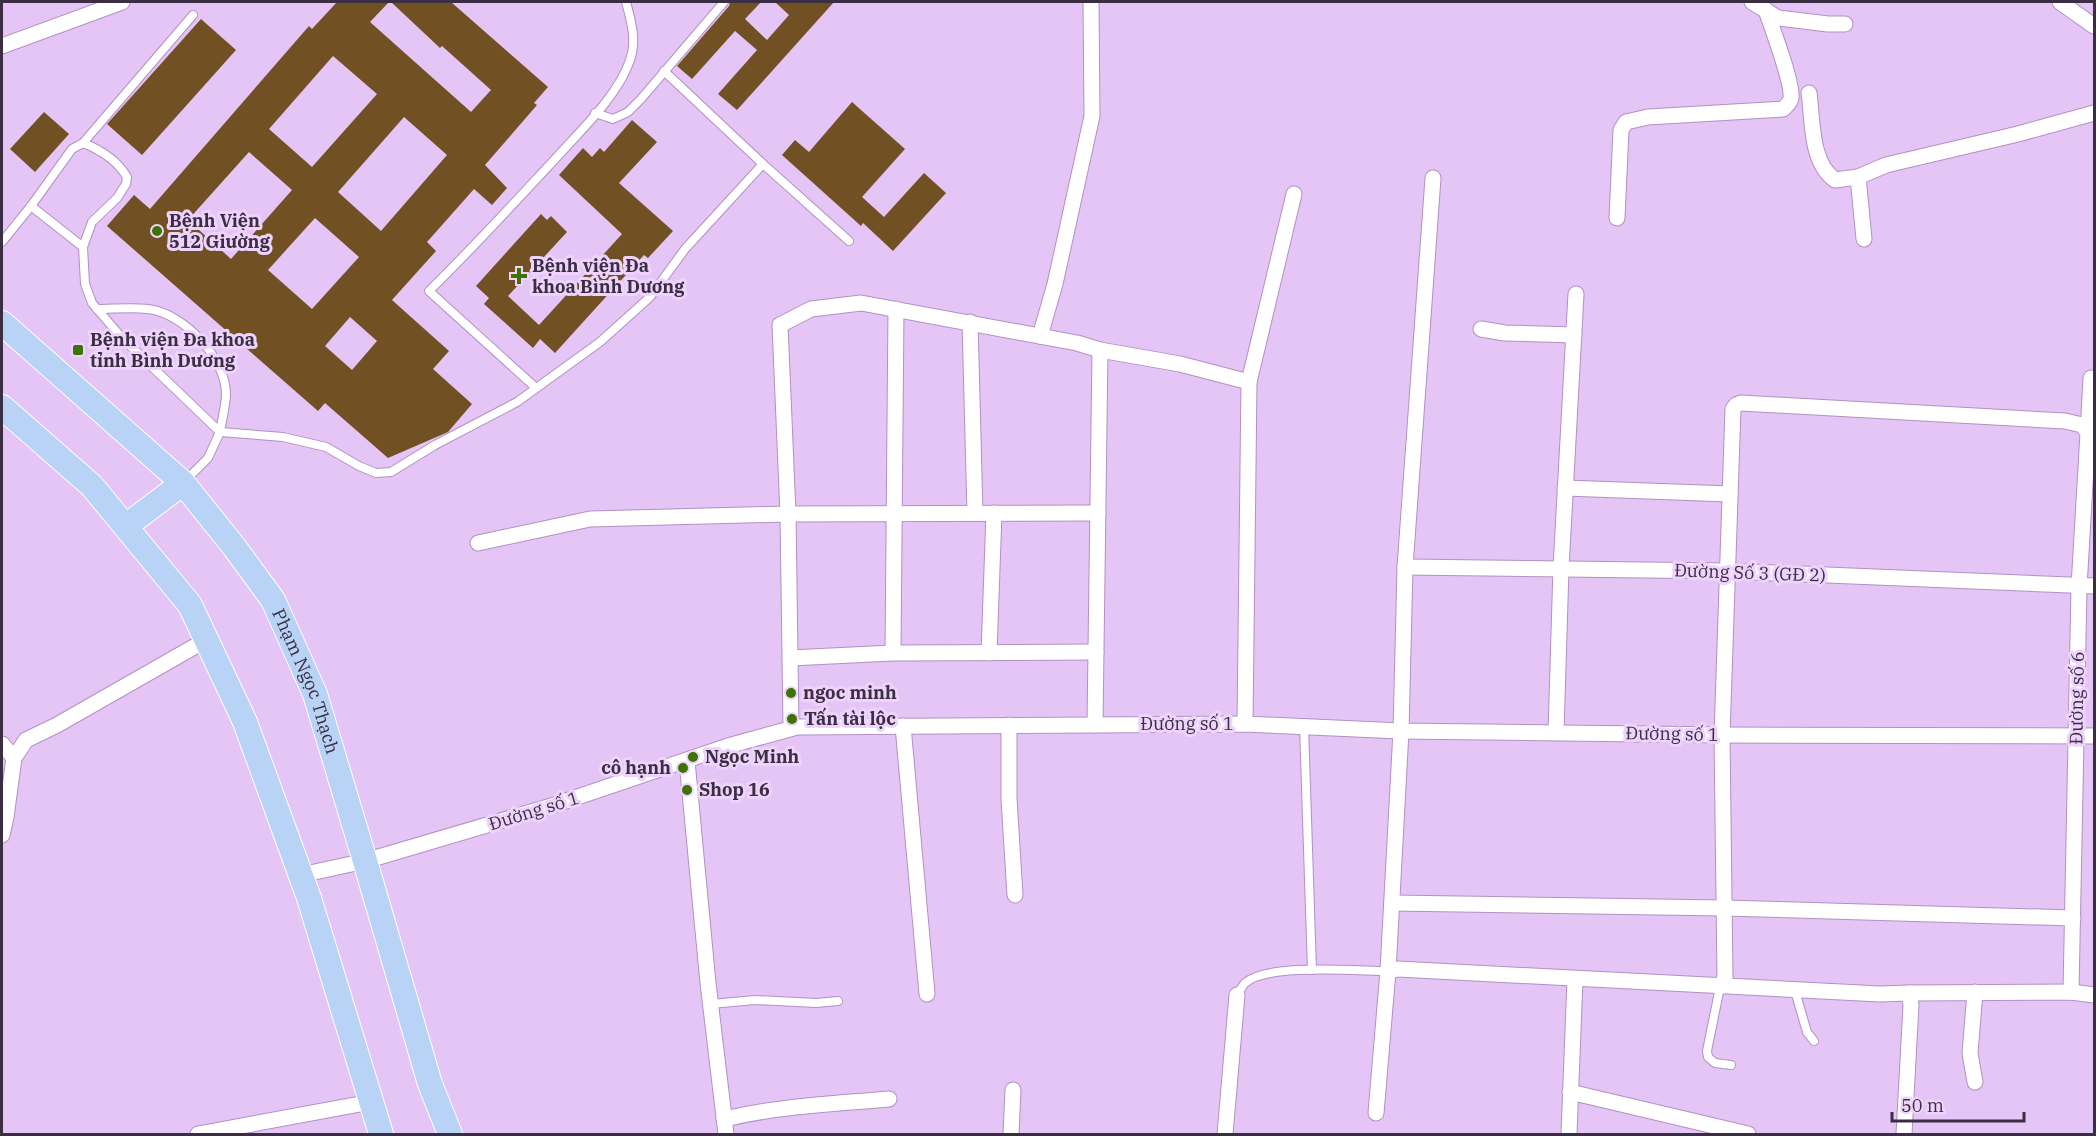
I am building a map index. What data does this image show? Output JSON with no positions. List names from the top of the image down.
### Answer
{
  "streets": {
    "main road": ["Phạm Ngọc Thạch"],
    "street": ["Đường Số 3 (GĐ 2)", "Đường số 6", "Đường số 1"]
  },
  "crossings": [
    ["Đường Số 3 (GĐ 2)", "Đường số 6"],
    ["Phạm Ngọc Thạch", "Đường số 1"],
    ["Đường số 6", "Đường số 1"]
  ],
  "places": {
    "other": [
      "Bệnh Viện 512 Giường",
      "ngoc minh",
      "Tấn tài lộc",
      "Ngọc Minh",
      "cô hạnh",
      "Shop 16"
    ],
    "health": ["Bệnh viện Đa khoa Bình Dương"],
    "transit": ["Bệnh viện Đa khoa tỉnh Bình Dương"]
  },
  "scale_bar": "50 m"
}
